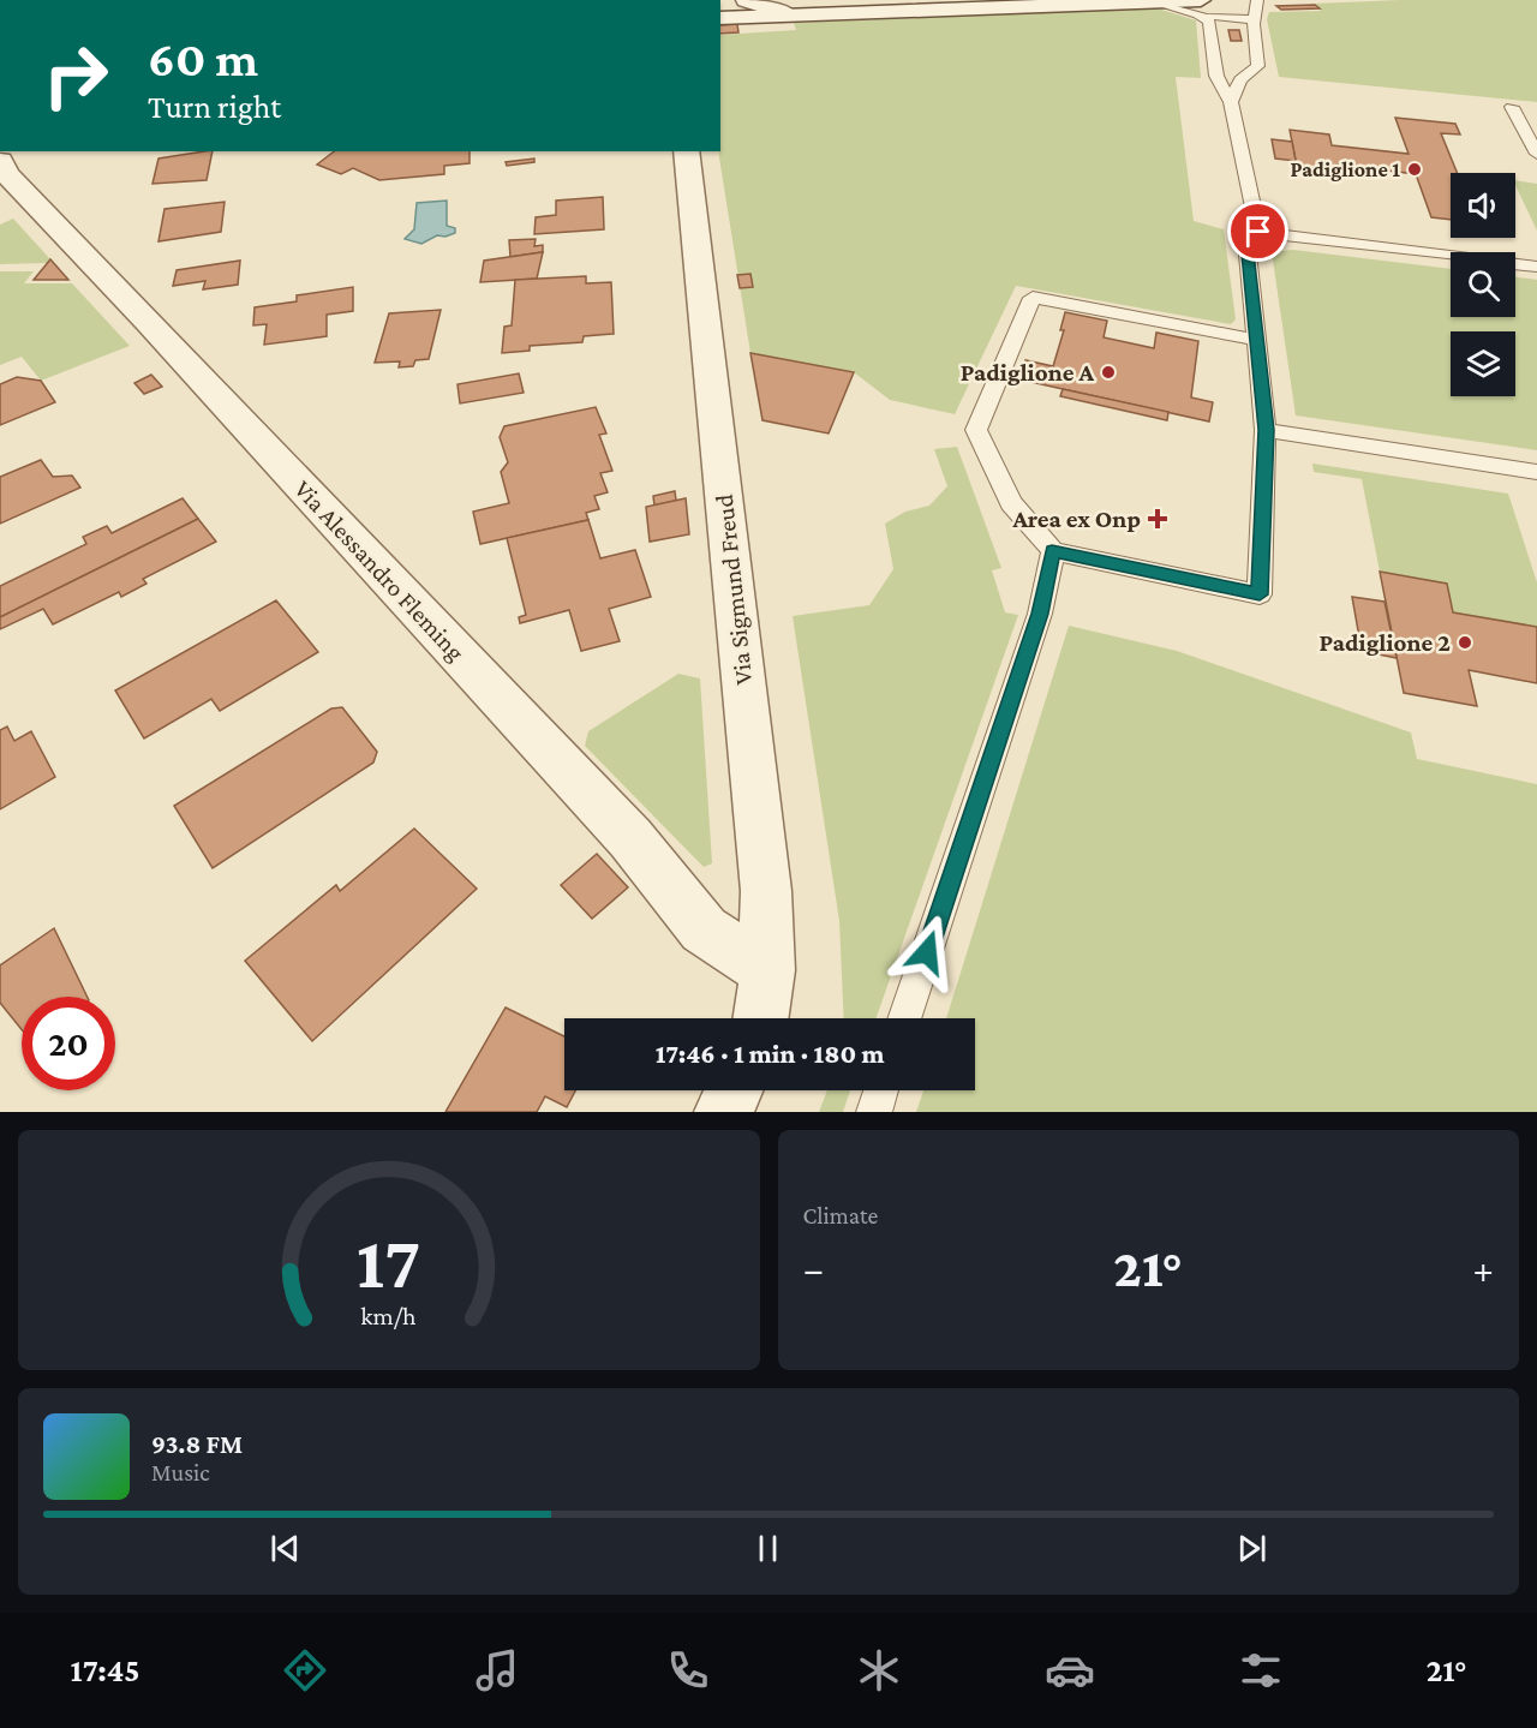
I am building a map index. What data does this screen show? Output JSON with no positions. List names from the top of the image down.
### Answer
{
  "streets": {
    "street": ["Via Alessandro Fleming", "Via Sigmund Freud"]
  },
  "crossings": [
    ["Via Alessandro Fleming", "Via Sigmund Freud"]
  ],
  "places": {
    "other": ["Padiglione 1", "Padiglione A", "Padiglione 2"],
    "health": ["Area ex Onp"]
  },
  "page": {
    "turn": ["60 m", "Turn right"],
    "limit": "20",
    "trip": "17:46 · 1 min · 180 m",
    "tile": "Climate",
    "heat": ["−", "21°", "+"],
    "song": ["93.8 FM", "Music"],
    "tabs": ["17:45", "21°"],
    "gauge": ["17", "km/h"]
  }
}
